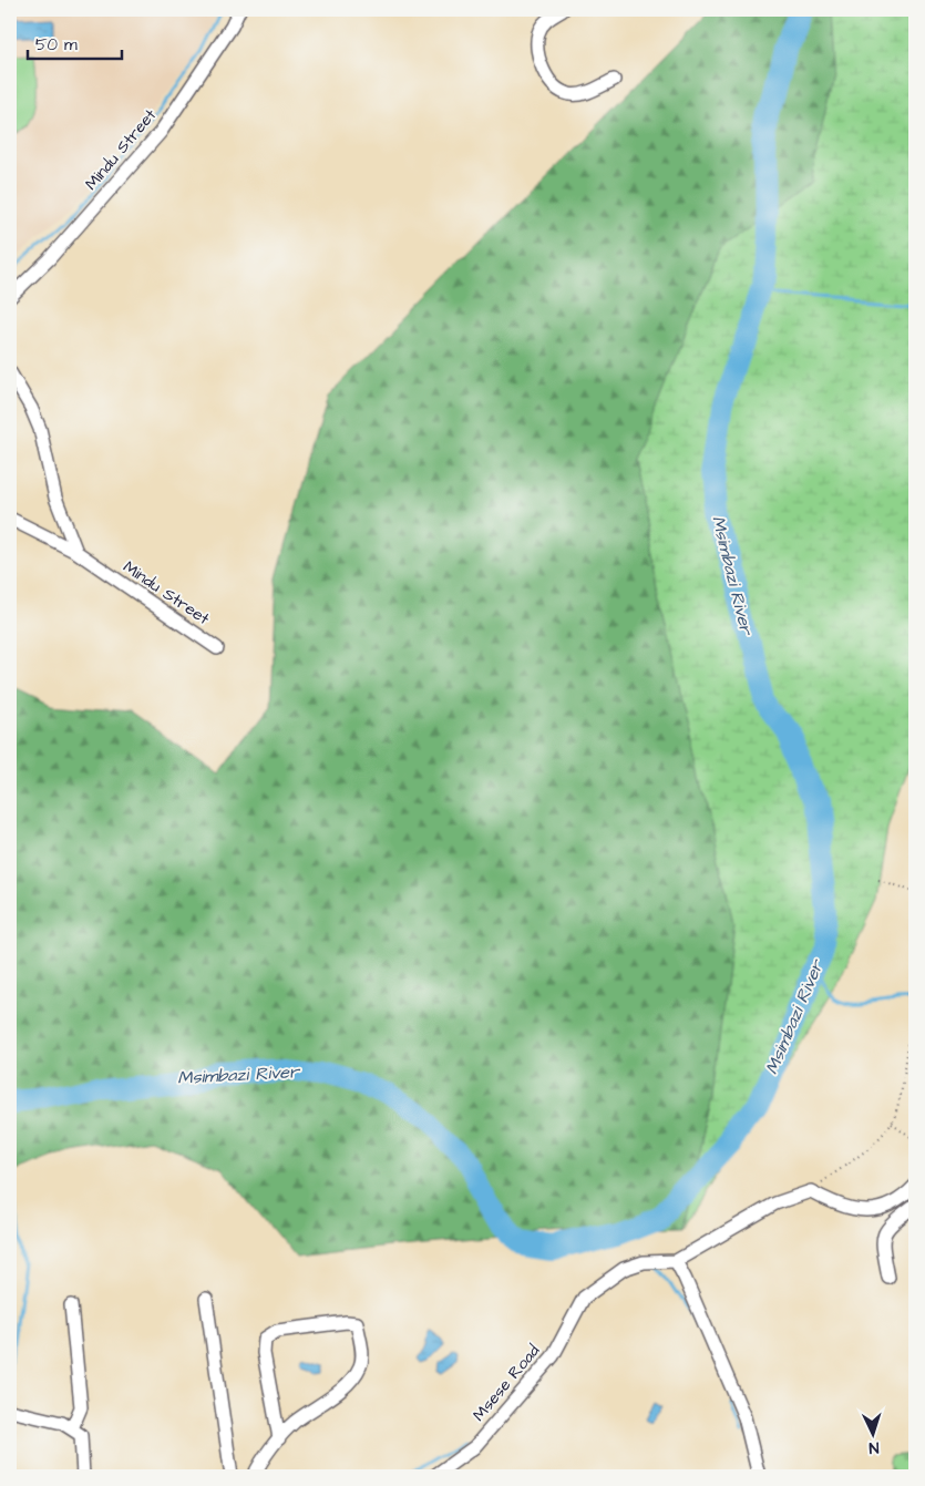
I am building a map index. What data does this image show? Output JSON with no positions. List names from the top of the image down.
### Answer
{
  "streets": {
    "street": ["Mindu Street", "Msese Road"]
  },
  "water": ["Msimbazi River"],
  "scale_bar": "50 m",
  "north": "bottom"
}
